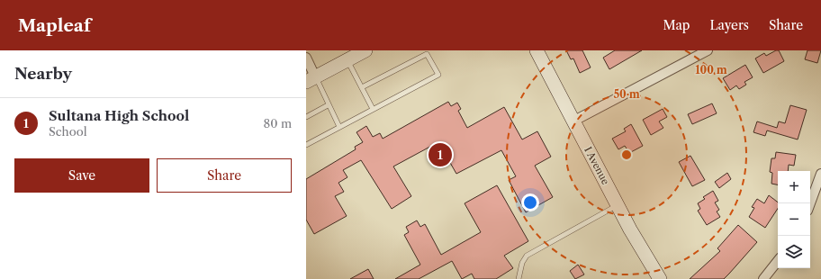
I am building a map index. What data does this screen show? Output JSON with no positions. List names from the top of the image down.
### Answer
{
  "streets": {
    "main road": ["I Avenue"]
  },
  "page": {
    "header": "Mapleaf",
    "nav": ["Map", "Layers", "Share"],
    "heading": "Nearby",
    "list": [
      {
        "mark": "1",
        "name": "Sultana High School",
        "note": "School",
        "value": "80 m"
      }
    ],
    "pins": "1",
    "buttons": ["Save", "Share"],
    "map_buttons": ["+", "−"]
  },
  "rings": ["100 m", "50 m"]
}
